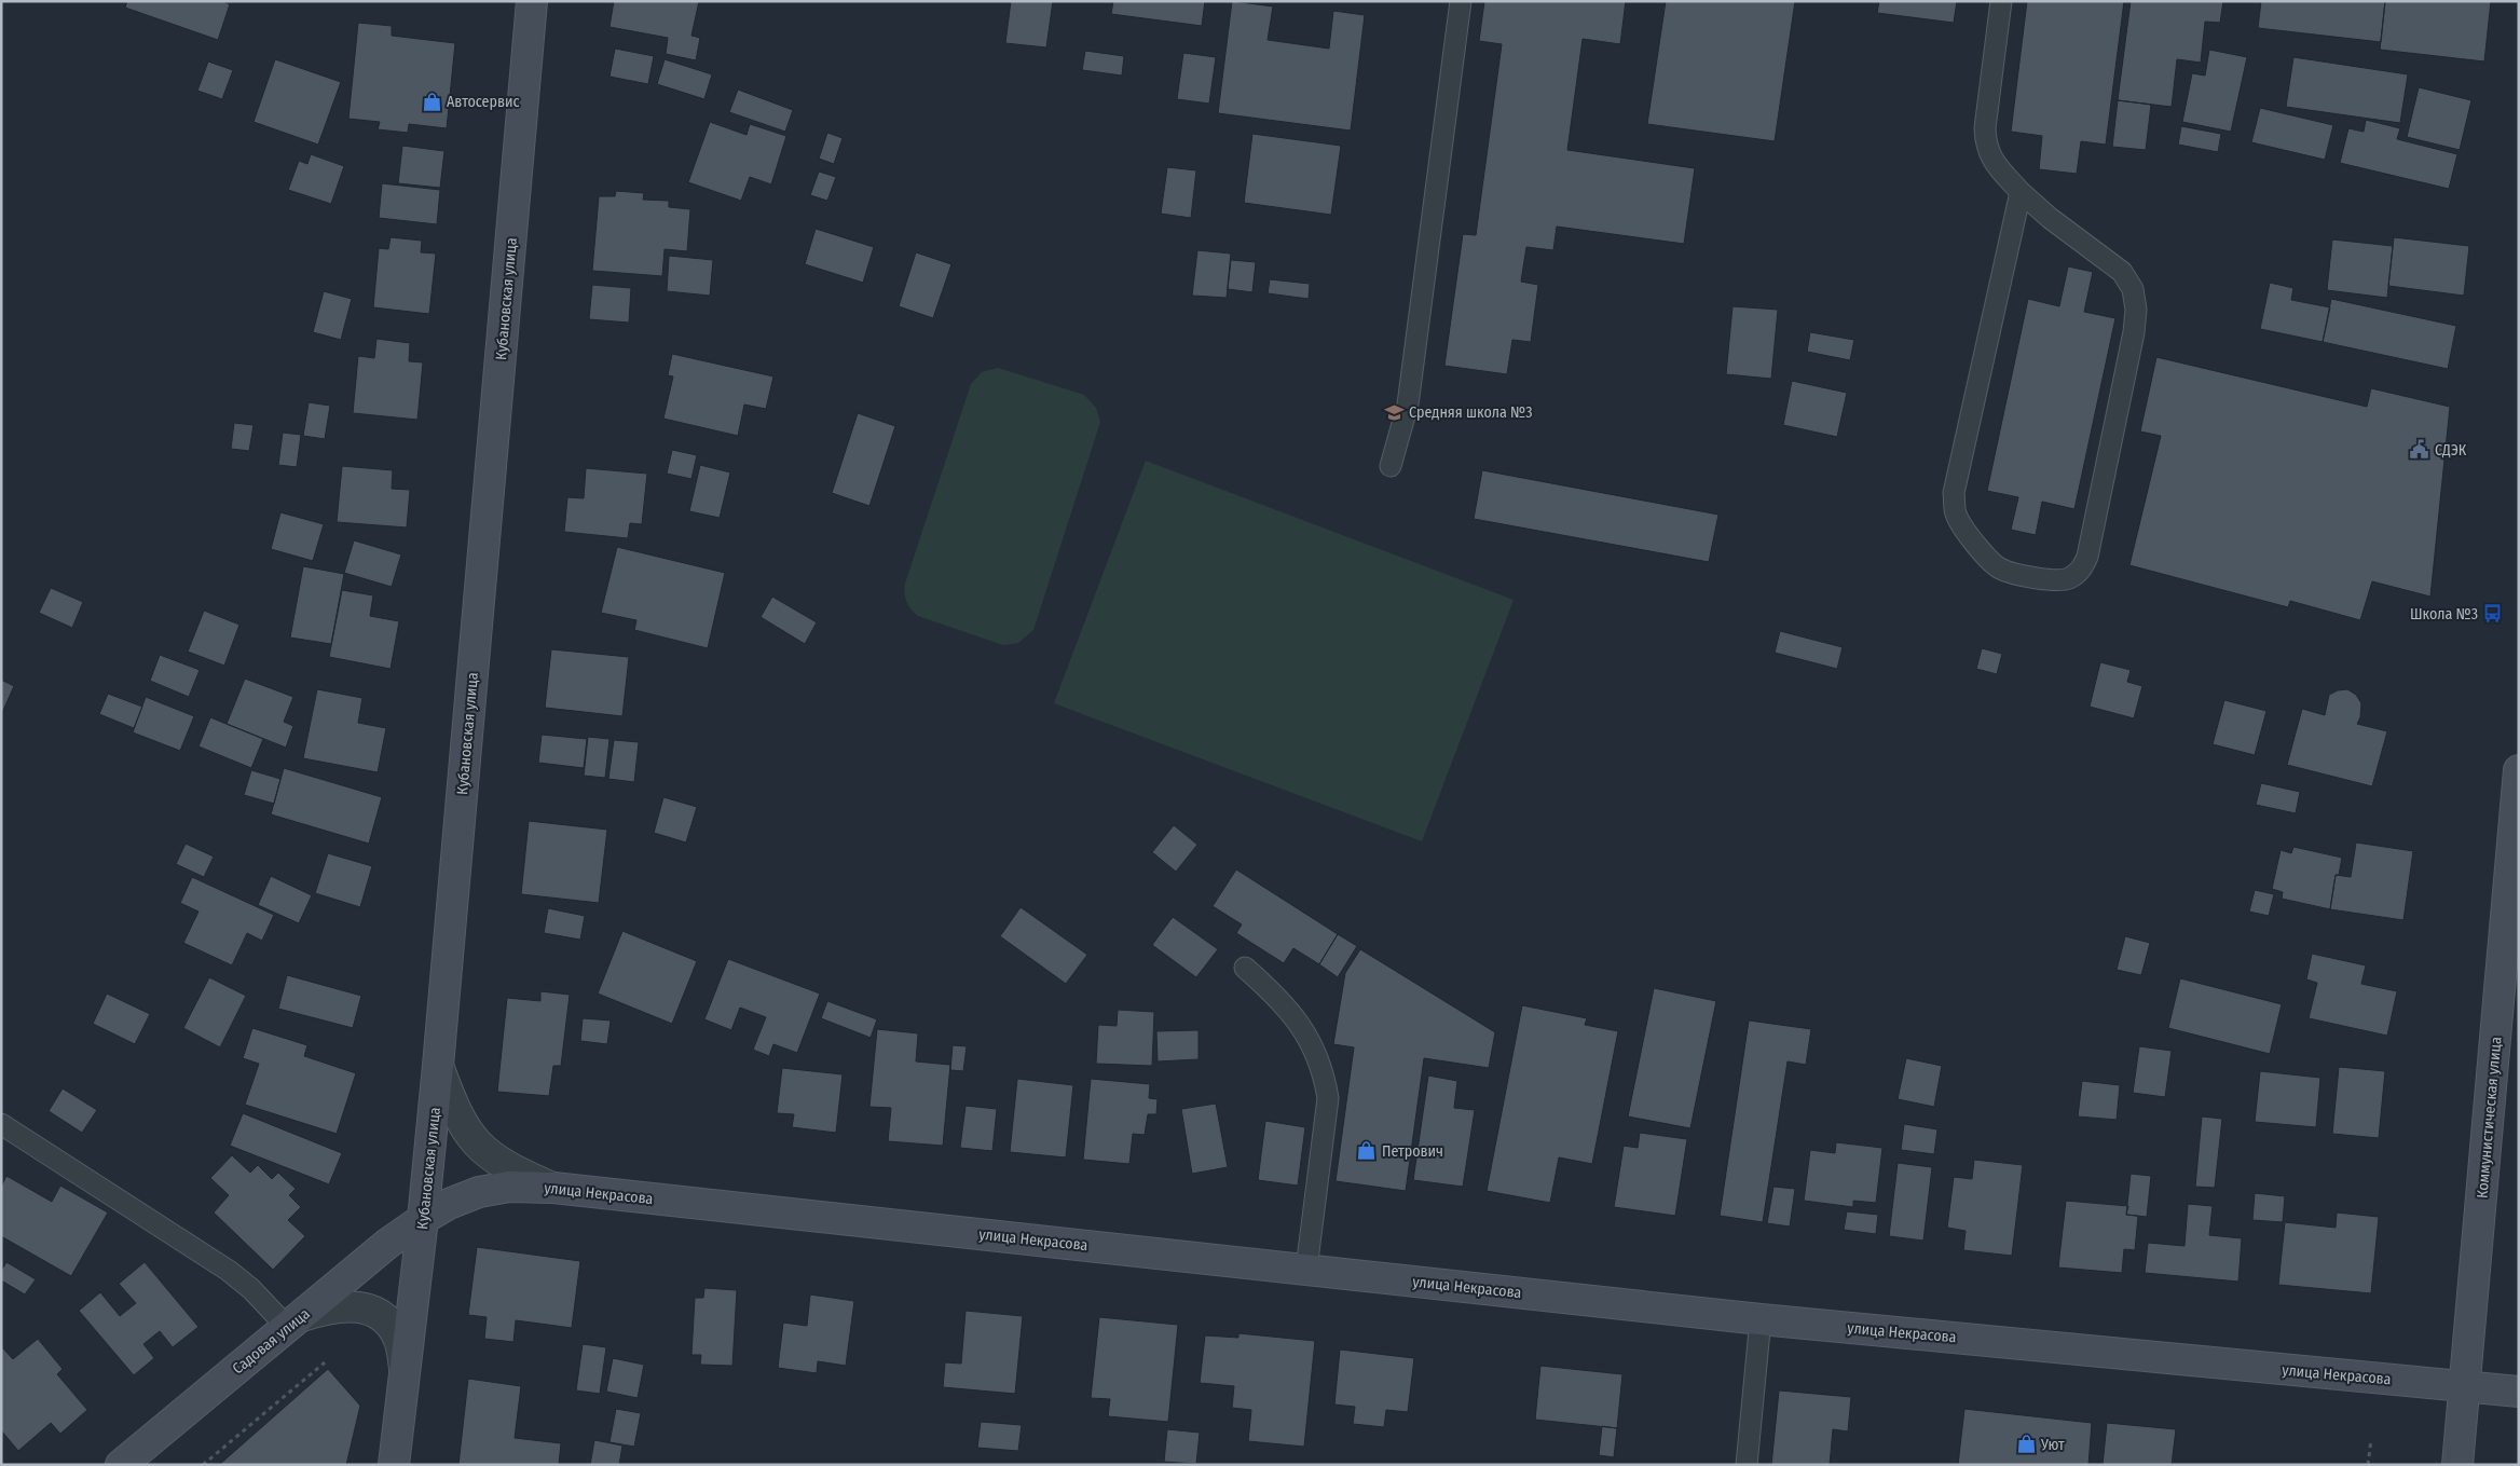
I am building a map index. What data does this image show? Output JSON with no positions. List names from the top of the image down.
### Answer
{
  "streets": {
    "street": [
      "Кубановская улица",
      "Коммунистическая улица",
      "улица Некрасова",
      "Садовая улица"
    ]
  },
  "crossings": [
    ["Кубановская улица", "улица Некрасова"],
    ["Кубановская улица", "Садовая улица"],
    ["Коммунистическая улица", "улица Некрасова"],
    ["улица Некрасова", "Садовая улица"]
  ],
  "places": {
    "shop": ["Автосервис", "Петрович", "Уют"],
    "school or university": ["Средняя школа №3"],
    "public building": ["СДЭК"],
    "bus stop": ["Школа №3"]
  }
}
